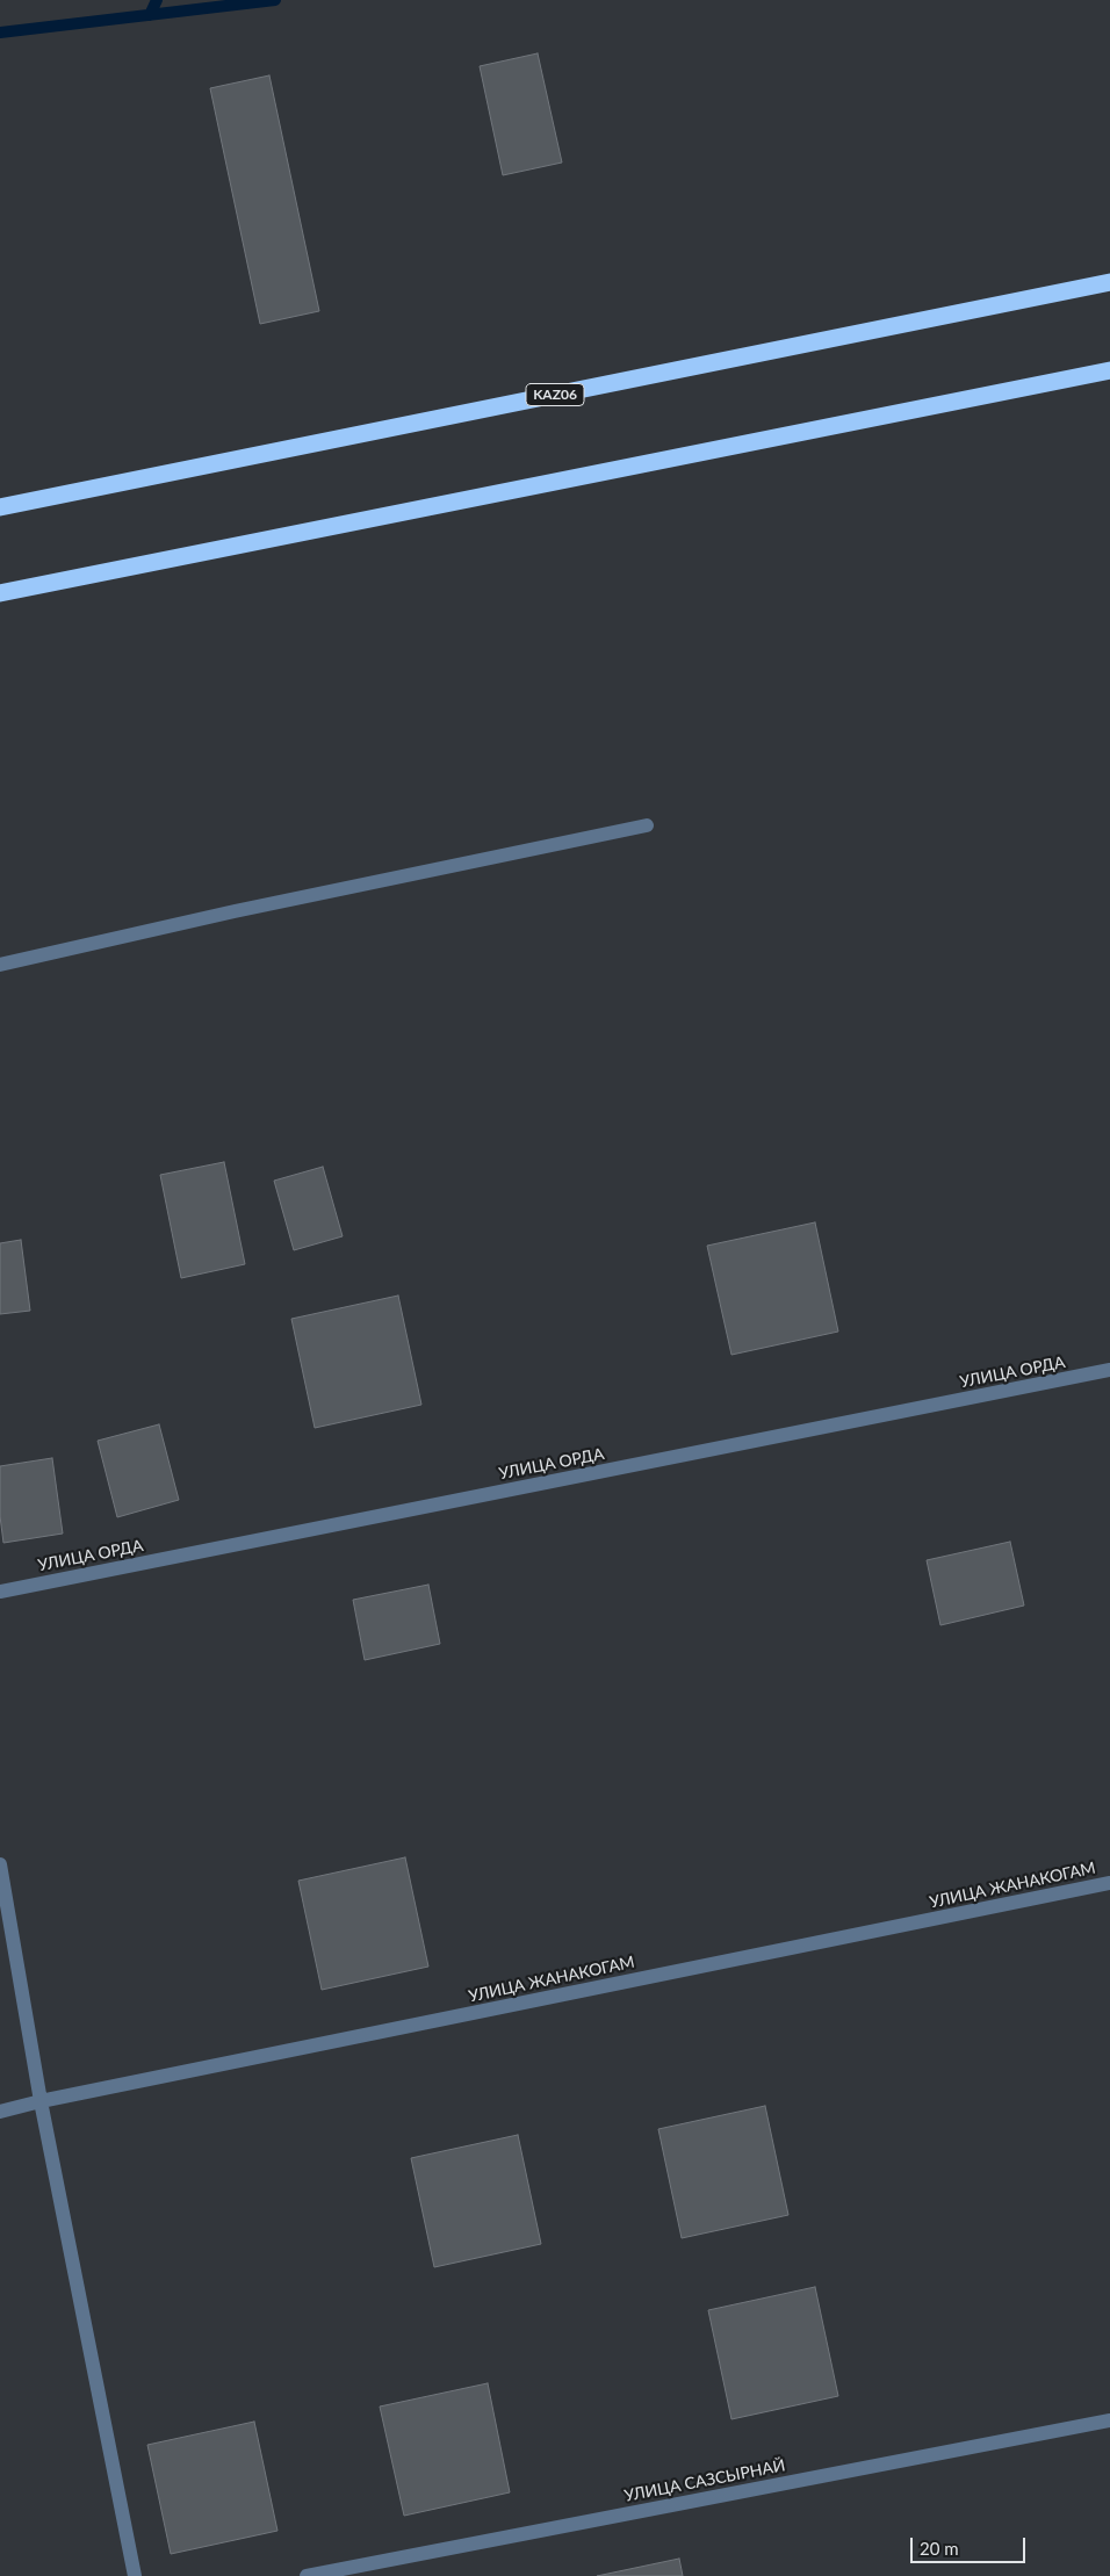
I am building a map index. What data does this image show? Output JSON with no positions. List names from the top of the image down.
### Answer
{
  "streets": {
    "highway": ["KАZ06"],
    "street": ["УЛИЦА ОРДА", "УЛИЦА ЖАНАКОГАМ", "УЛИЦА САЗСЫРНАЙ"]
  },
  "scale_bar": "20 m"
}
